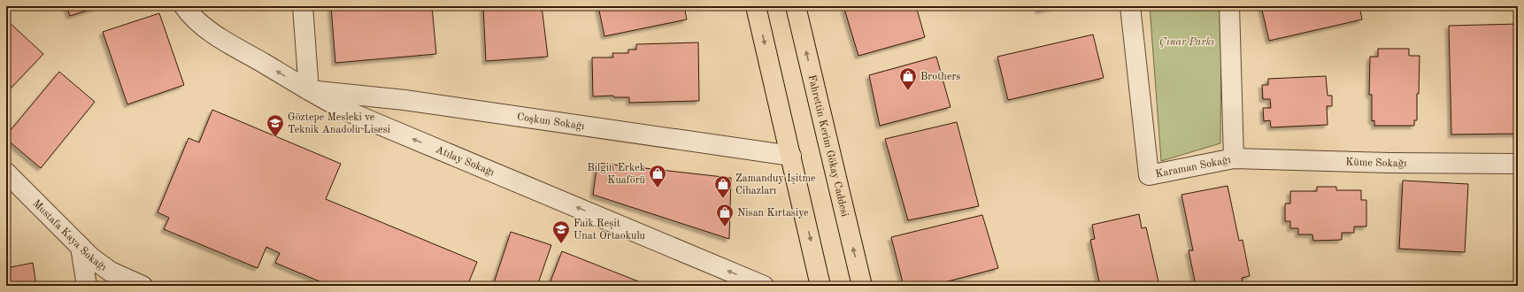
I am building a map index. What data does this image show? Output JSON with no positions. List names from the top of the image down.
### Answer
{
  "streets": {
    "main road": ["Fahrettin Kerim Gökay Caddesi"],
    "street": [
      "Coşkun Sokağı",
      "Atılay Sokağı",
      "Küme Sokağı",
      "Karaman Sokağı",
      "Mustafa Kaya Sokağı"
    ]
  },
  "crossings": [
    ["Coşkun Sokağı", "Atılay Sokağı"],
    ["Küme Sokağı", "Karaman Sokağı"]
  ],
  "one_way": ["Atılay Sokağı"],
  "parks": ["Çınar Parkı"],
  "places": {
    "shop": [
      "Brothers",
      "Bilgin Erkek Kuaförü",
      "Zamanduy İşitme Cihazları",
      "Nisan Kırtasiye"
    ],
    "school or university": ["Göztepe Mesleki ve Teknik Anadolu Lisesi", "Faik Reşit Unat Ortaokulu"]
  }
}
